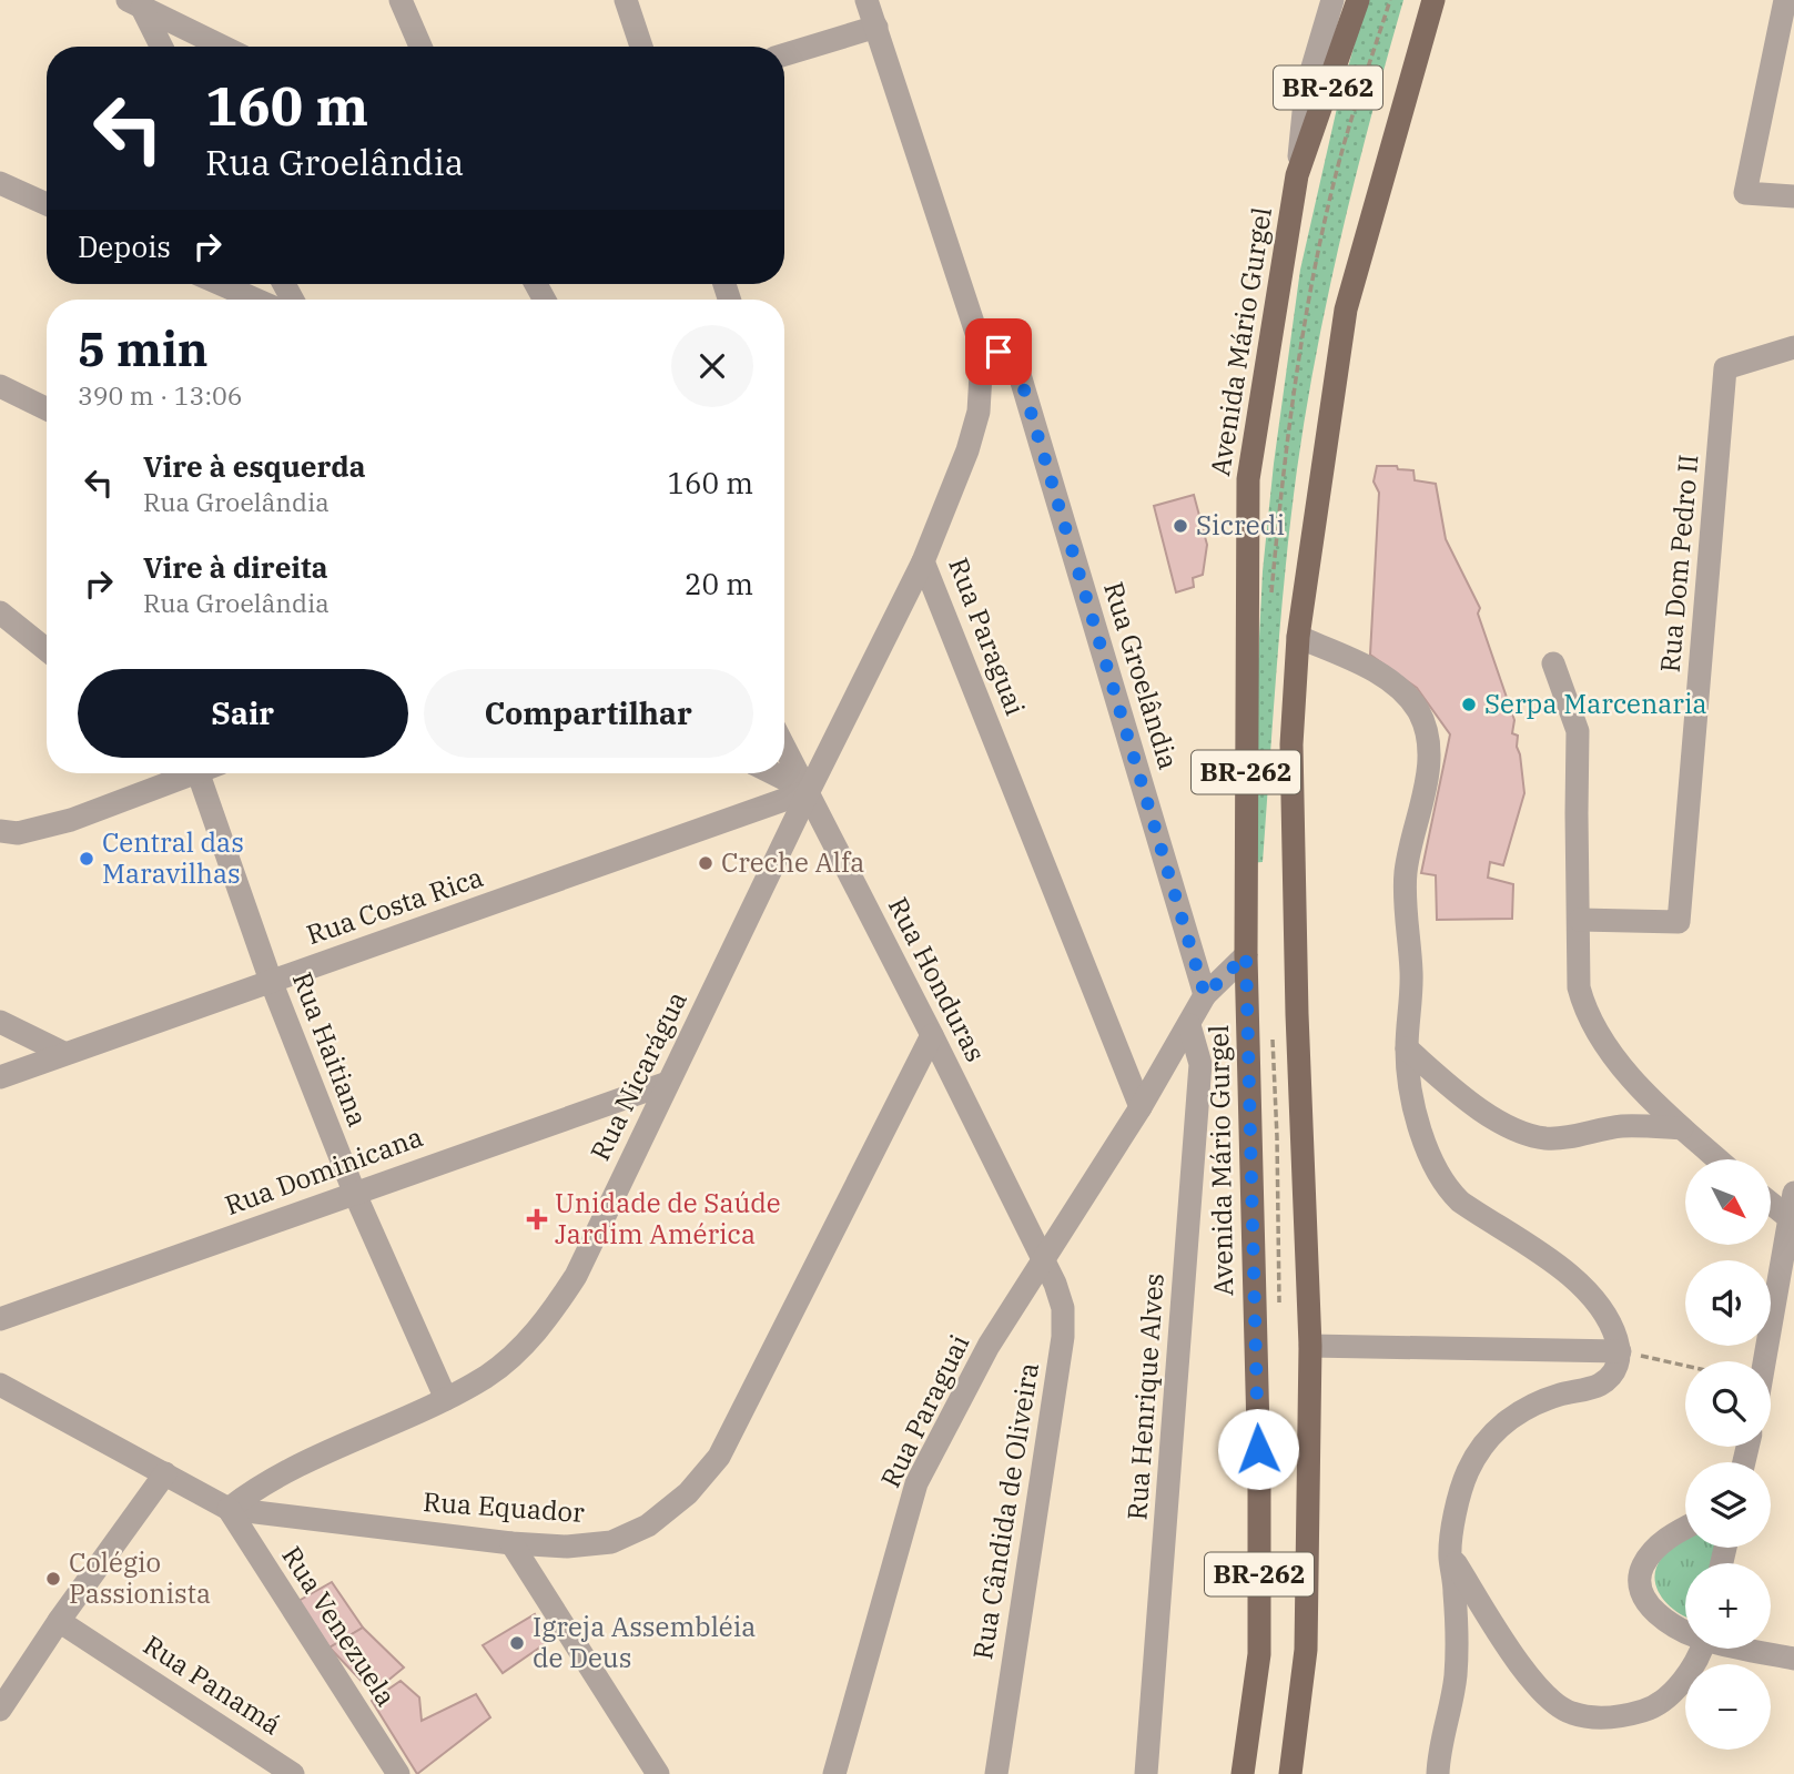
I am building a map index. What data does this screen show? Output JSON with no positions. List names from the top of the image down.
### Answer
{
  "streets": {
    "main road": ["BR-262", "Avenida Mário Gurgel"],
    "street": [
      "Rua Dom Pedro II",
      "Rua Paraguai",
      "Rua Groelândia",
      "Rua Costa Rica",
      "Rua Honduras",
      "Rua Haitiana",
      "Rua Nicarágua",
      "Rua Dominicana",
      "Rua Henrique Alves",
      "Rua Equador",
      "Rua Cândida de Oliveira",
      "Rua Venezuela",
      "Rua Panamá"
    ]
  },
  "crossings": [
    ["Rua Paraguai", "Rua Groelândia"],
    ["Rua Paraguai", "Rua Honduras"],
    ["Rua Paraguai", "Rua Nicarágua"],
    ["Rua Paraguai", "Rua Henrique Alves"],
    ["Rua Paraguai", "Rua Cândida de Oliveira"],
    ["Rua Costa Rica", "Rua Honduras"],
    ["Rua Costa Rica", "Rua Haitiana"],
    ["Rua Costa Rica", "Rua Nicarágua"],
    ["Rua Honduras", "Rua Nicarágua"],
    ["Rua Honduras", "Rua Equador"],
    ["Rua Honduras", "Rua Cândida de Oliveira"],
    ["Rua Haitiana", "Rua Nicarágua"],
    ["Rua Haitiana", "Rua Dominicana"],
    ["Rua Nicarágua", "Rua Dominicana"],
    ["Rua Nicarágua", "Rua Equador"],
    ["Rua Nicarágua", "Rua Venezuela"],
    ["Rua Equador", "Rua Venezuela"]
  ],
  "places": {
    "other": [
      "Sicredi",
      "Serpa Marcenaria",
      "Central das Maravilhas",
      "Creche Alfa",
      "Colégio Passionista",
      "Igreja Assembléia de Deus"
    ],
    "health": ["Unidade de Saúde Jardim América"]
  },
  "north": "bottom right",
  "page": {
    "turn": ["160 m", "Rua Groelândia"],
    "then": "Depois",
    "heading": ["5 min", "390 m · 13:06"],
    "list": [
      {
        "name": "Vire à esquerda",
        "note": "Rua Groelândia",
        "value": "160 m"
      },
      {
        "name": "Vire à direita",
        "note": "Rua Groelândia",
        "value": "20 m"
      }
    ],
    "buttons": ["Sair", "Compartilhar"],
    "map_buttons": ["+", "−"]
  }
}
